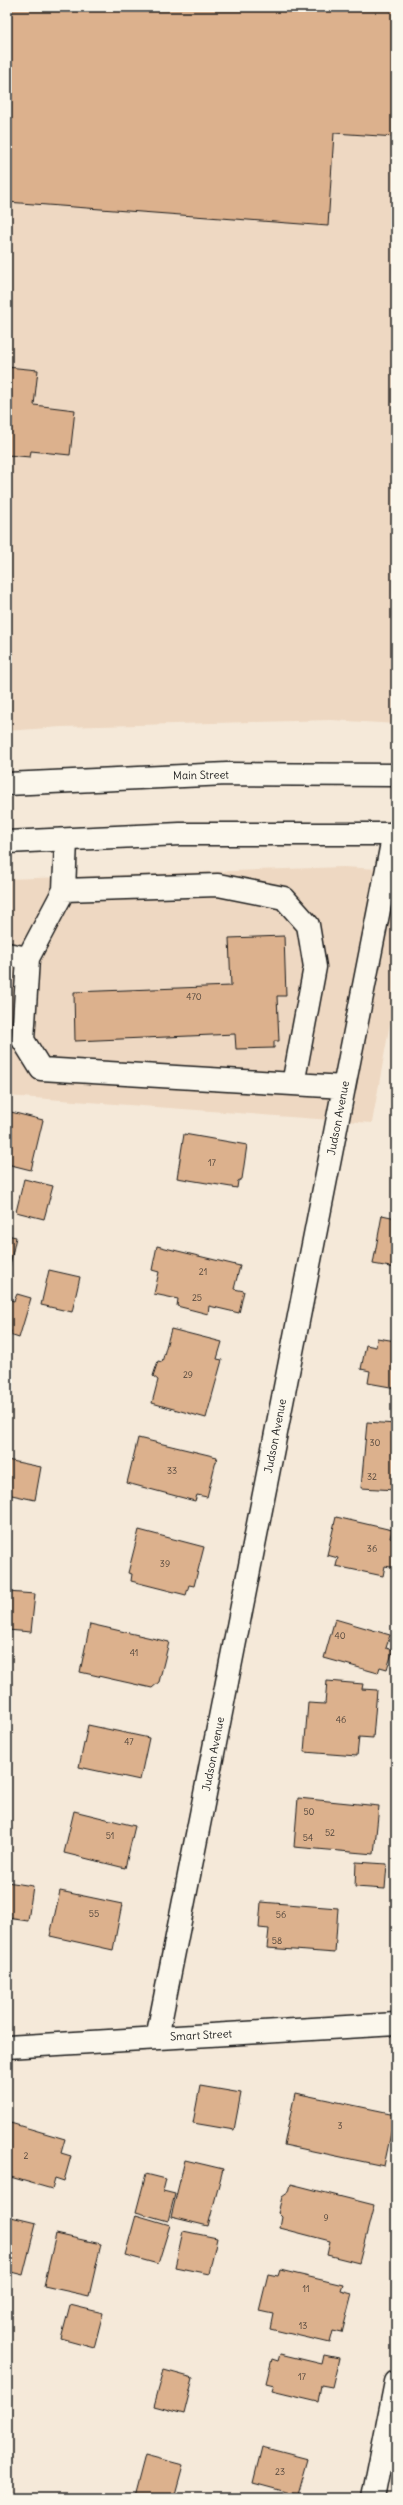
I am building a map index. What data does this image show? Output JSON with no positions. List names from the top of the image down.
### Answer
{
  "streets": {
    "street": ["Main Street", "Judson Avenue", "Smart Street"]
  },
  "crossings": [
    ["Judson Avenue", "Smart Street"]
  ],
  "house_numbers": [
    "470",
    "17",
    "21",
    "25",
    "29",
    "30",
    "33",
    "32",
    "36",
    "39",
    "40",
    "41",
    "46",
    "47",
    "50",
    "52",
    "51",
    "54",
    "55",
    "56",
    "58",
    "3",
    "2",
    "9",
    "11",
    "13",
    "17",
    "23"
  ]
}
